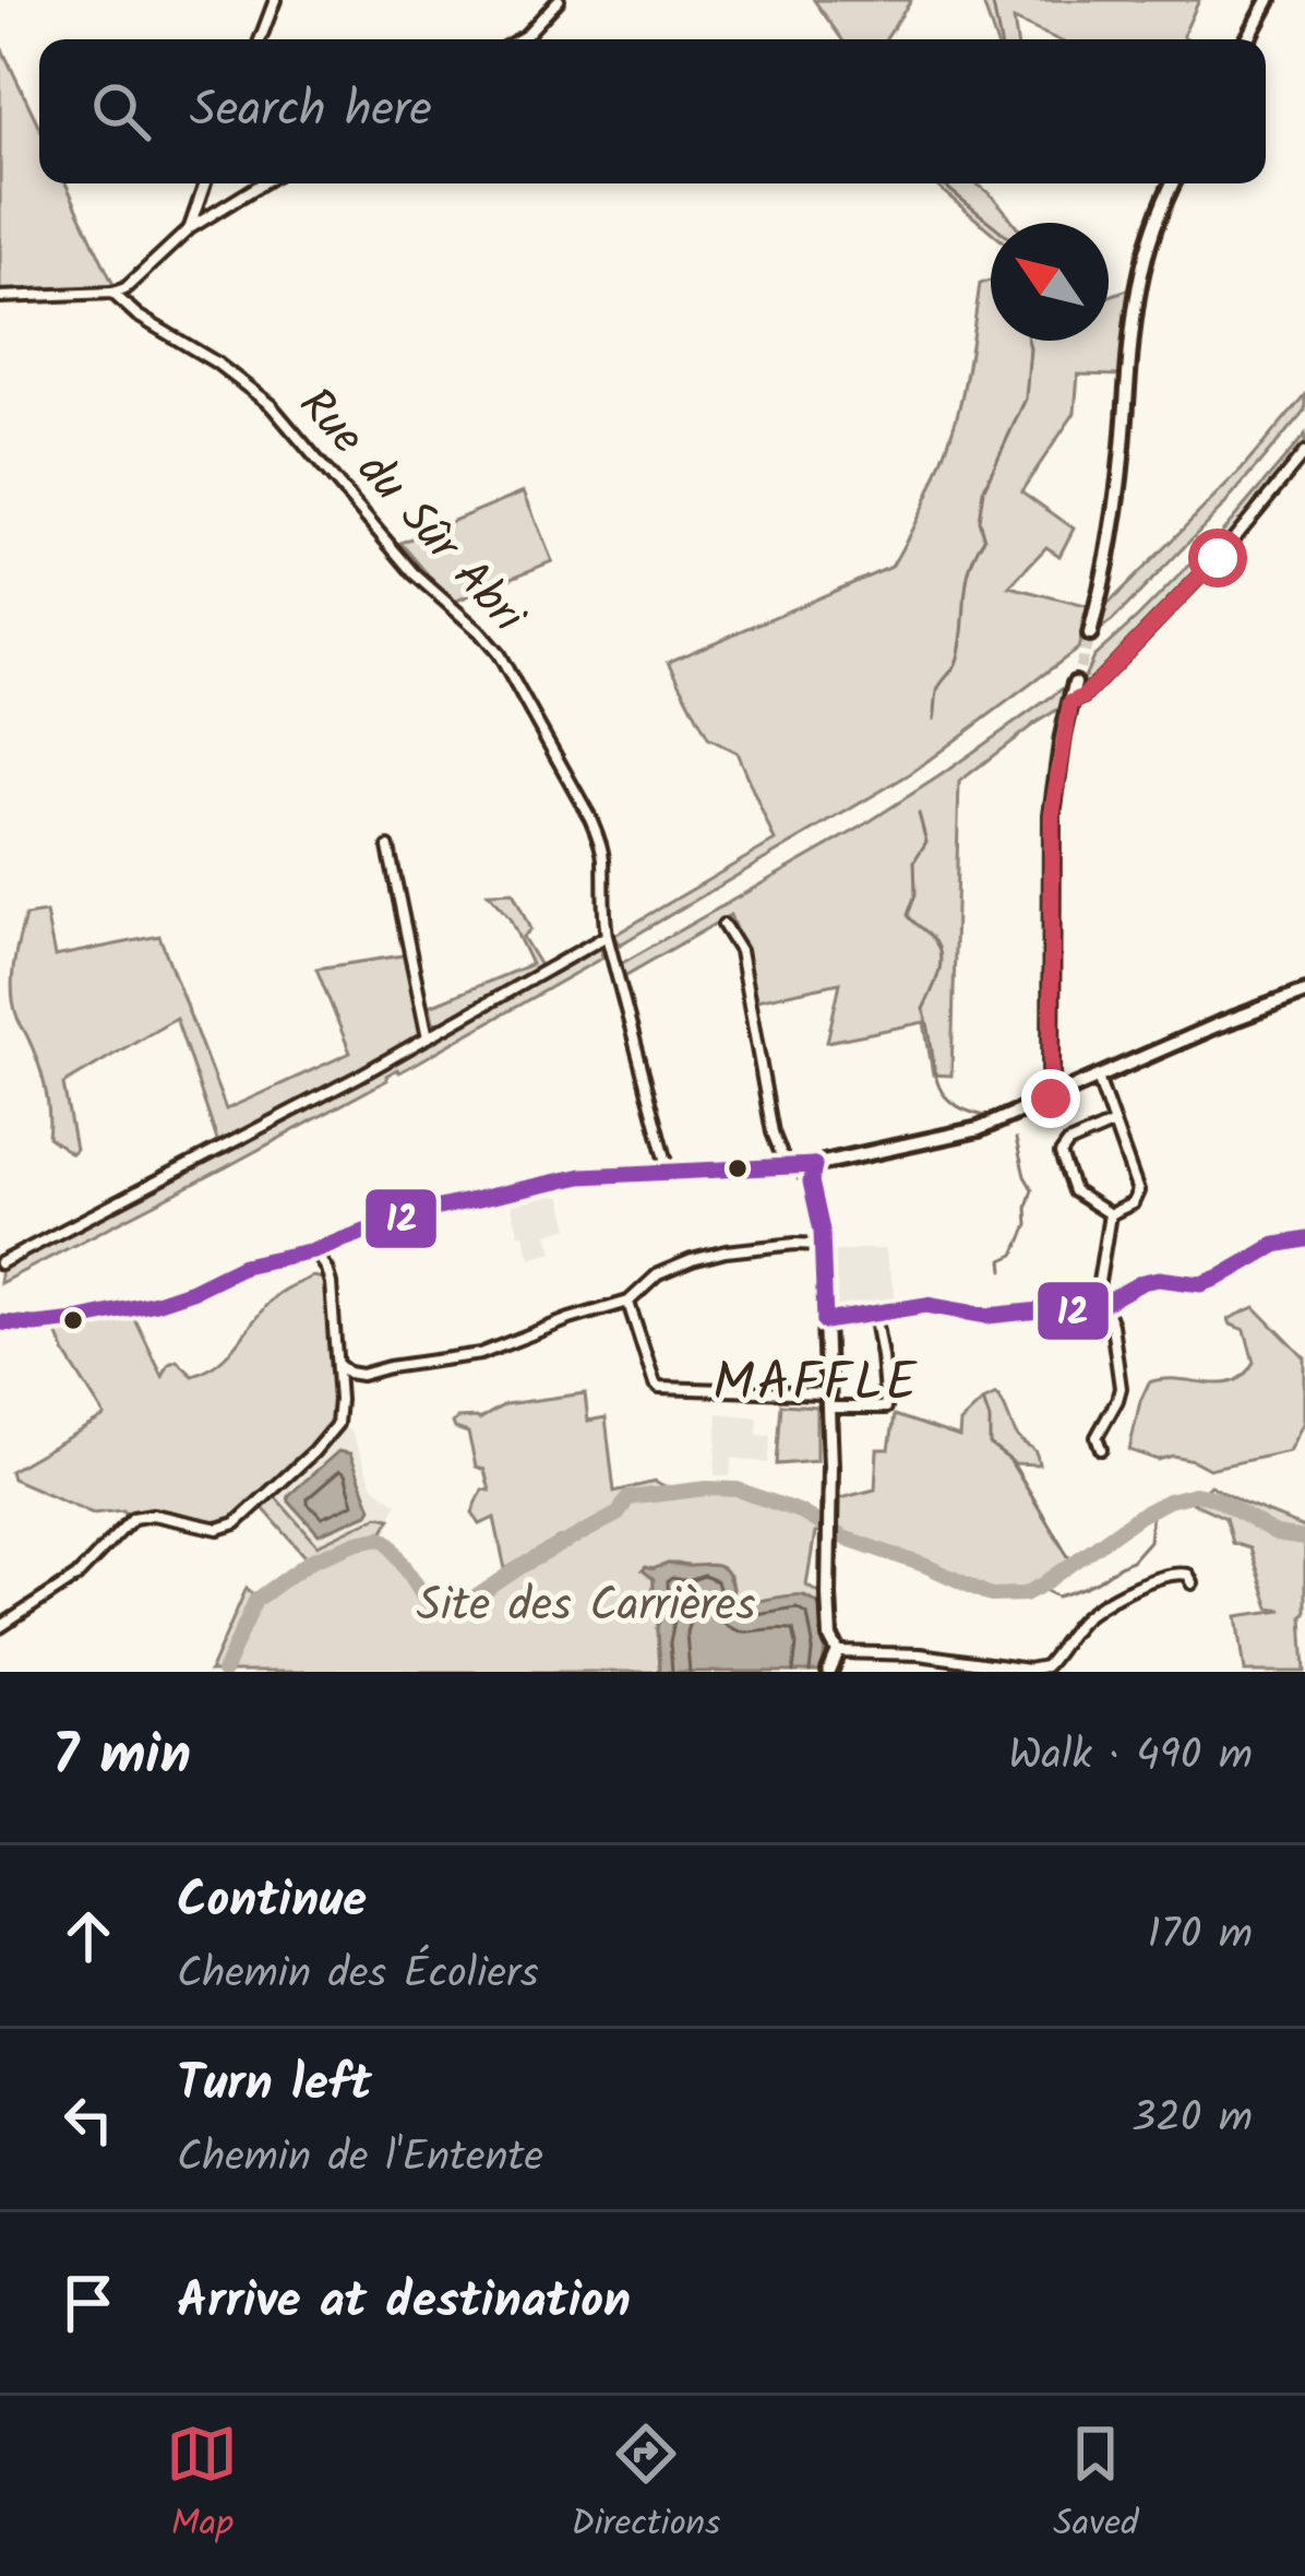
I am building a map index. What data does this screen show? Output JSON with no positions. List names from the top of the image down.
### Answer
{
  "streets": {
    "street": ["Rue du Sûr Abri"]
  },
  "districts": ["MAFFLE"],
  "parks": ["Site des Carrières"],
  "lines": ["transit line 12"],
  "north": "top left",
  "page": {
    "search": "Search here",
    "heading": ["7 min", "Walk · 490 m"],
    "list": [
      ["Continue", "Chemin des Écoliers", "170 m"],
      ["Turn left", "Chemin de l'Entente", "320 m"],
      "Arrive at destination"
    ],
    "nav": ["Map", "Directions", "Saved"]
  }
}
